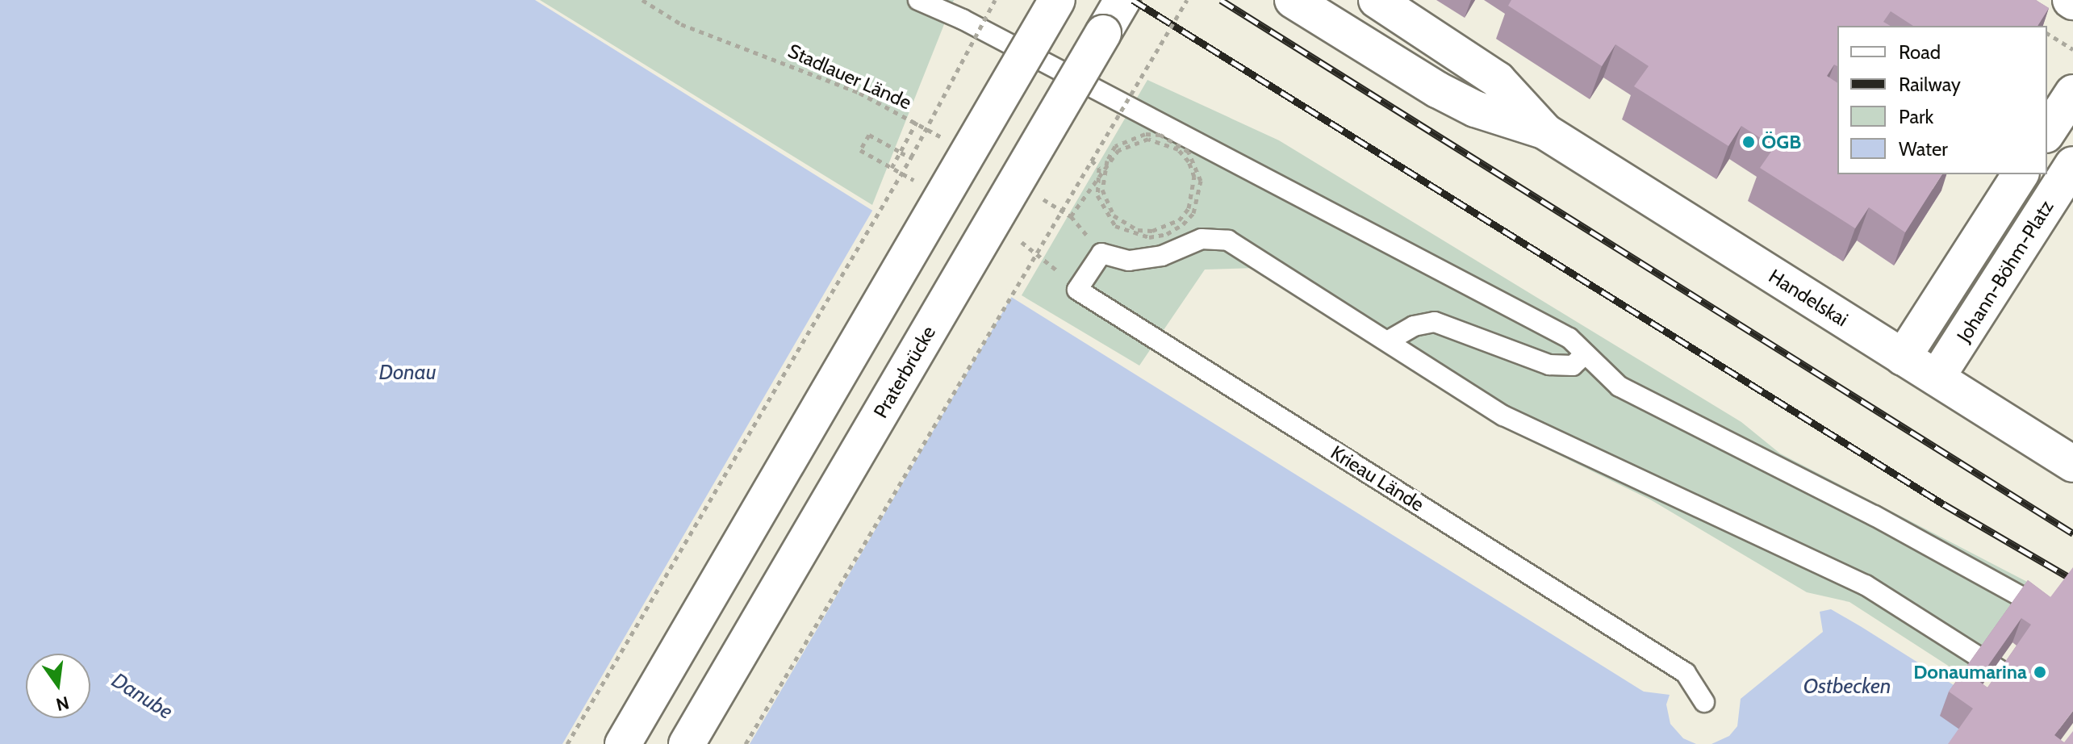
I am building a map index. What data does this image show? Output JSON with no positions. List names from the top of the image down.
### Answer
{
  "streets": {
    "main road": ["Johann-Böhm-Platz", "Handelskai", "Praterbrücke"],
    "lane": ["Krieau Lände"],
    "path": ["Stadlauer Lände"]
  },
  "crossings": [
    ["Johann-Böhm-Platz", "Handelskai"]
  ],
  "water": ["Donau", "Ostbecken", "Danube"],
  "places": ["ÖGB", "Donaumarina"],
  "legend": [
    "Road",
    "Railway",
    "Park",
    "Water"
  ],
  "north": "bottom"
}
